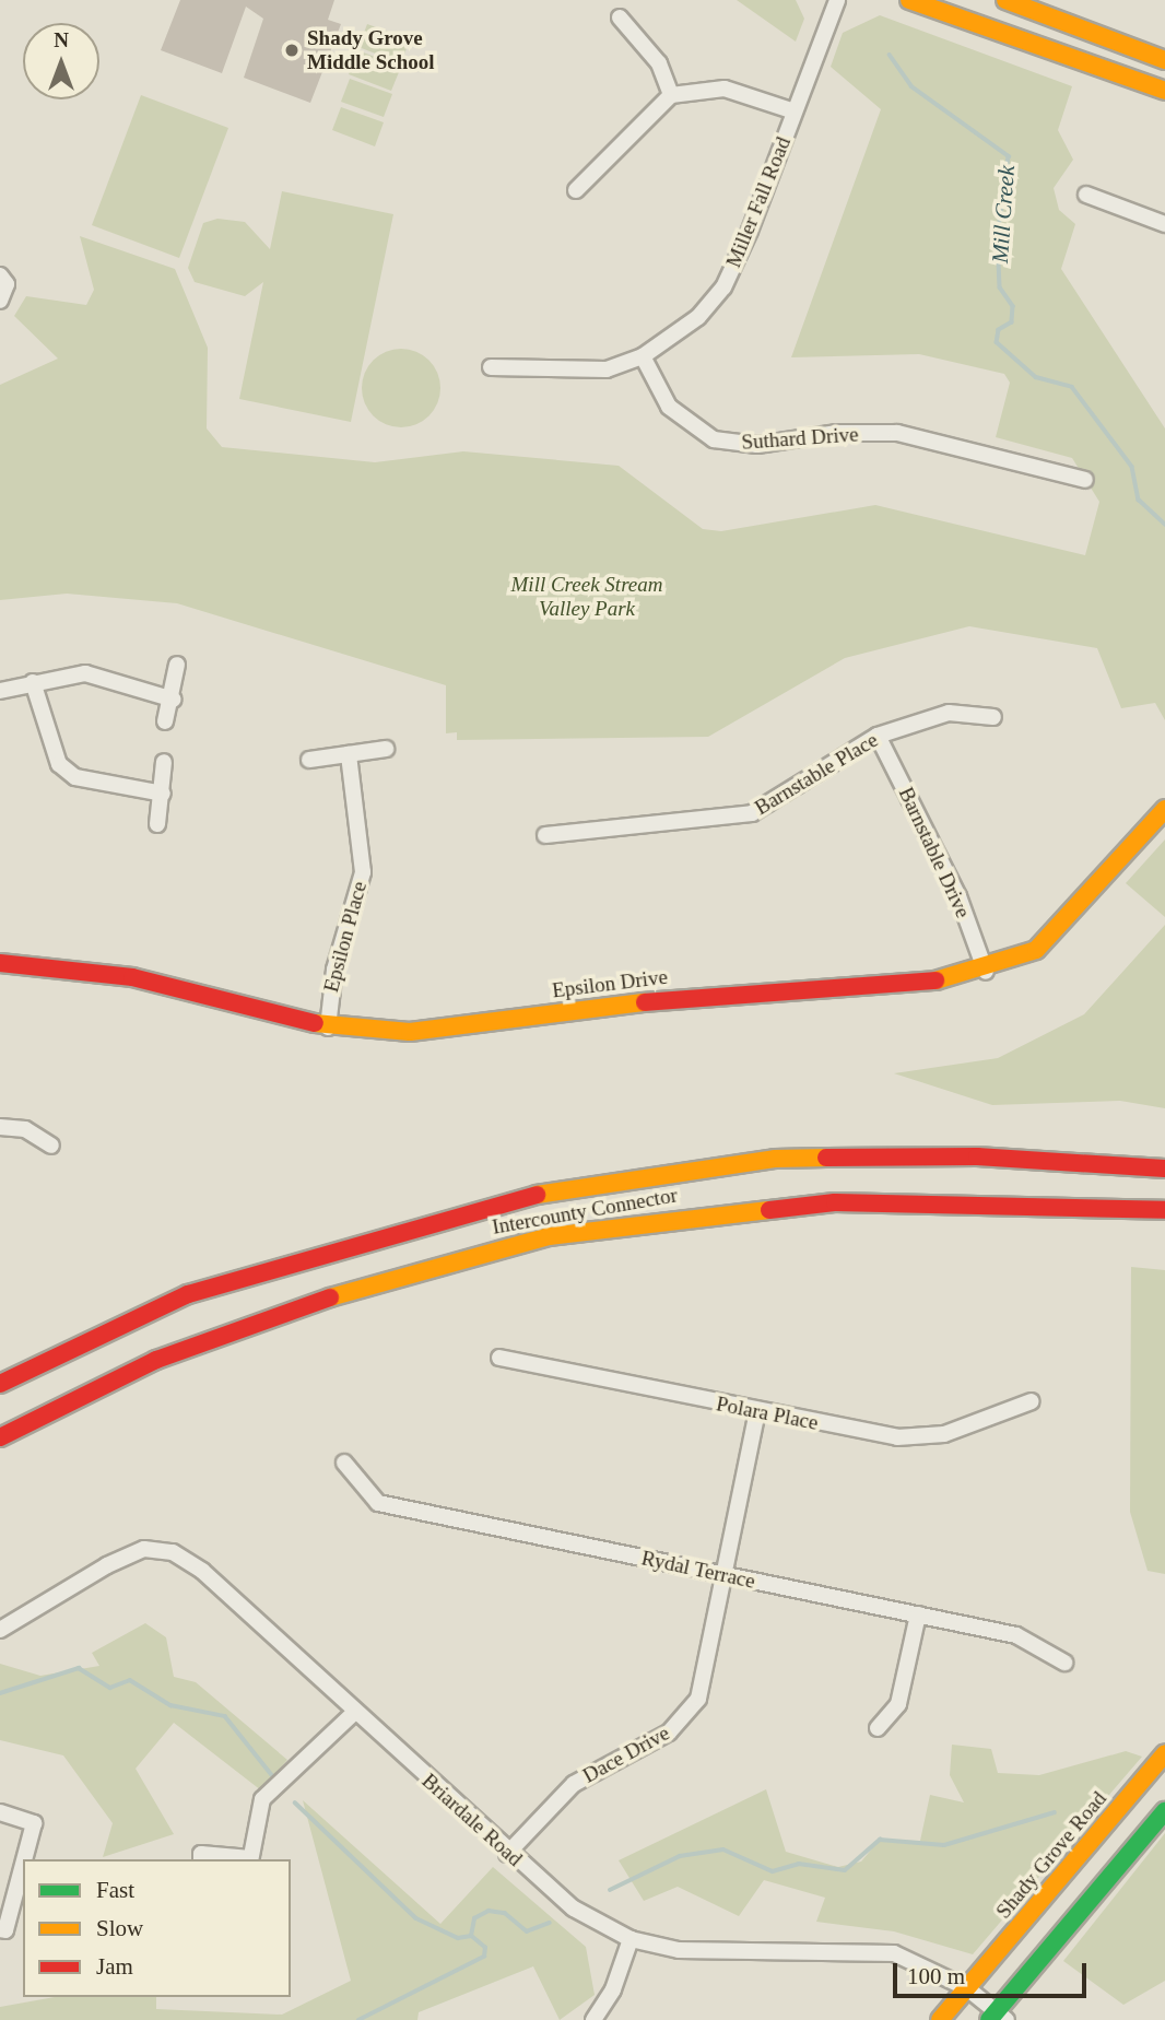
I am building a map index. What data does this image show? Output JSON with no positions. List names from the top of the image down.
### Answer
{
  "streets": {
    "main road": ["Epsilon Drive", "Intercounty Connector", "Shady Grove Road"],
    "street": [
      "Miller Fall Road",
      "Suthard Drive",
      "Barnstable Place",
      "Barnstable Drive",
      "Epsilon Place",
      "Polara Place",
      "Rydal Terrace",
      "Dace Drive",
      "Briardale Road"
    ]
  },
  "crossings": [
    ["Miller Fall Road", "Suthard Drive"],
    ["Barnstable Place", "Barnstable Drive"],
    ["Barnstable Drive", "Epsilon Drive"],
    ["Epsilon Place", "Epsilon Drive"],
    ["Polara Place", "Dace Drive"],
    ["Rydal Terrace", "Dace Drive"],
    ["Dace Drive", "Briardale Road"],
    ["Briardale Road", "Shady Grove Road"]
  ],
  "water": ["Mill Creek"],
  "parks": ["Mill Creek Stream Valley Park"],
  "places": ["Shady Grove Middle School"],
  "legend": ["Fast", "Slow", "Jam"],
  "scale_bar": "100 m",
  "north": "top"
}
